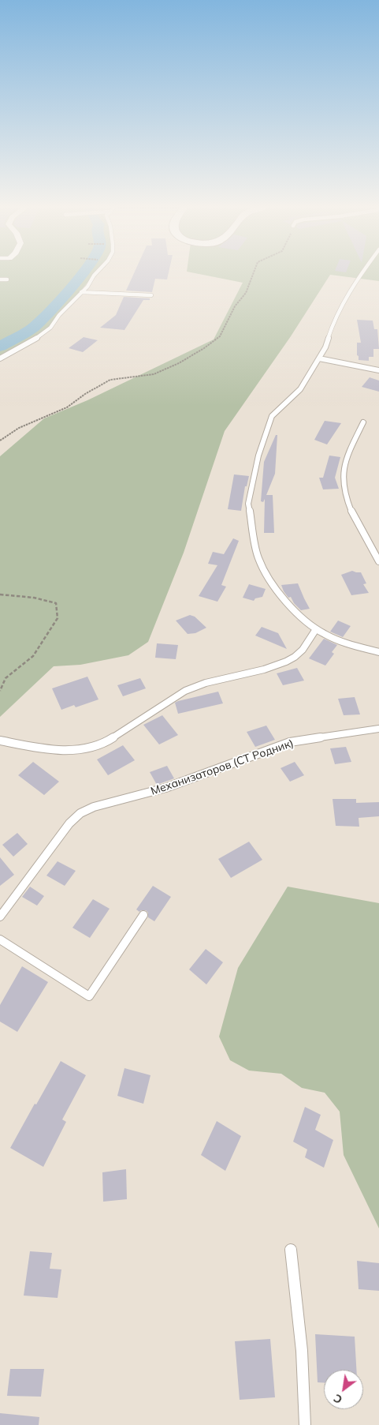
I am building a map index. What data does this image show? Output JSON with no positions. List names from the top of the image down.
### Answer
{
  "streets": {
    "lane": ["Механизаторов (СТ Родник)"]
  },
  "north": "bottom left"
}
